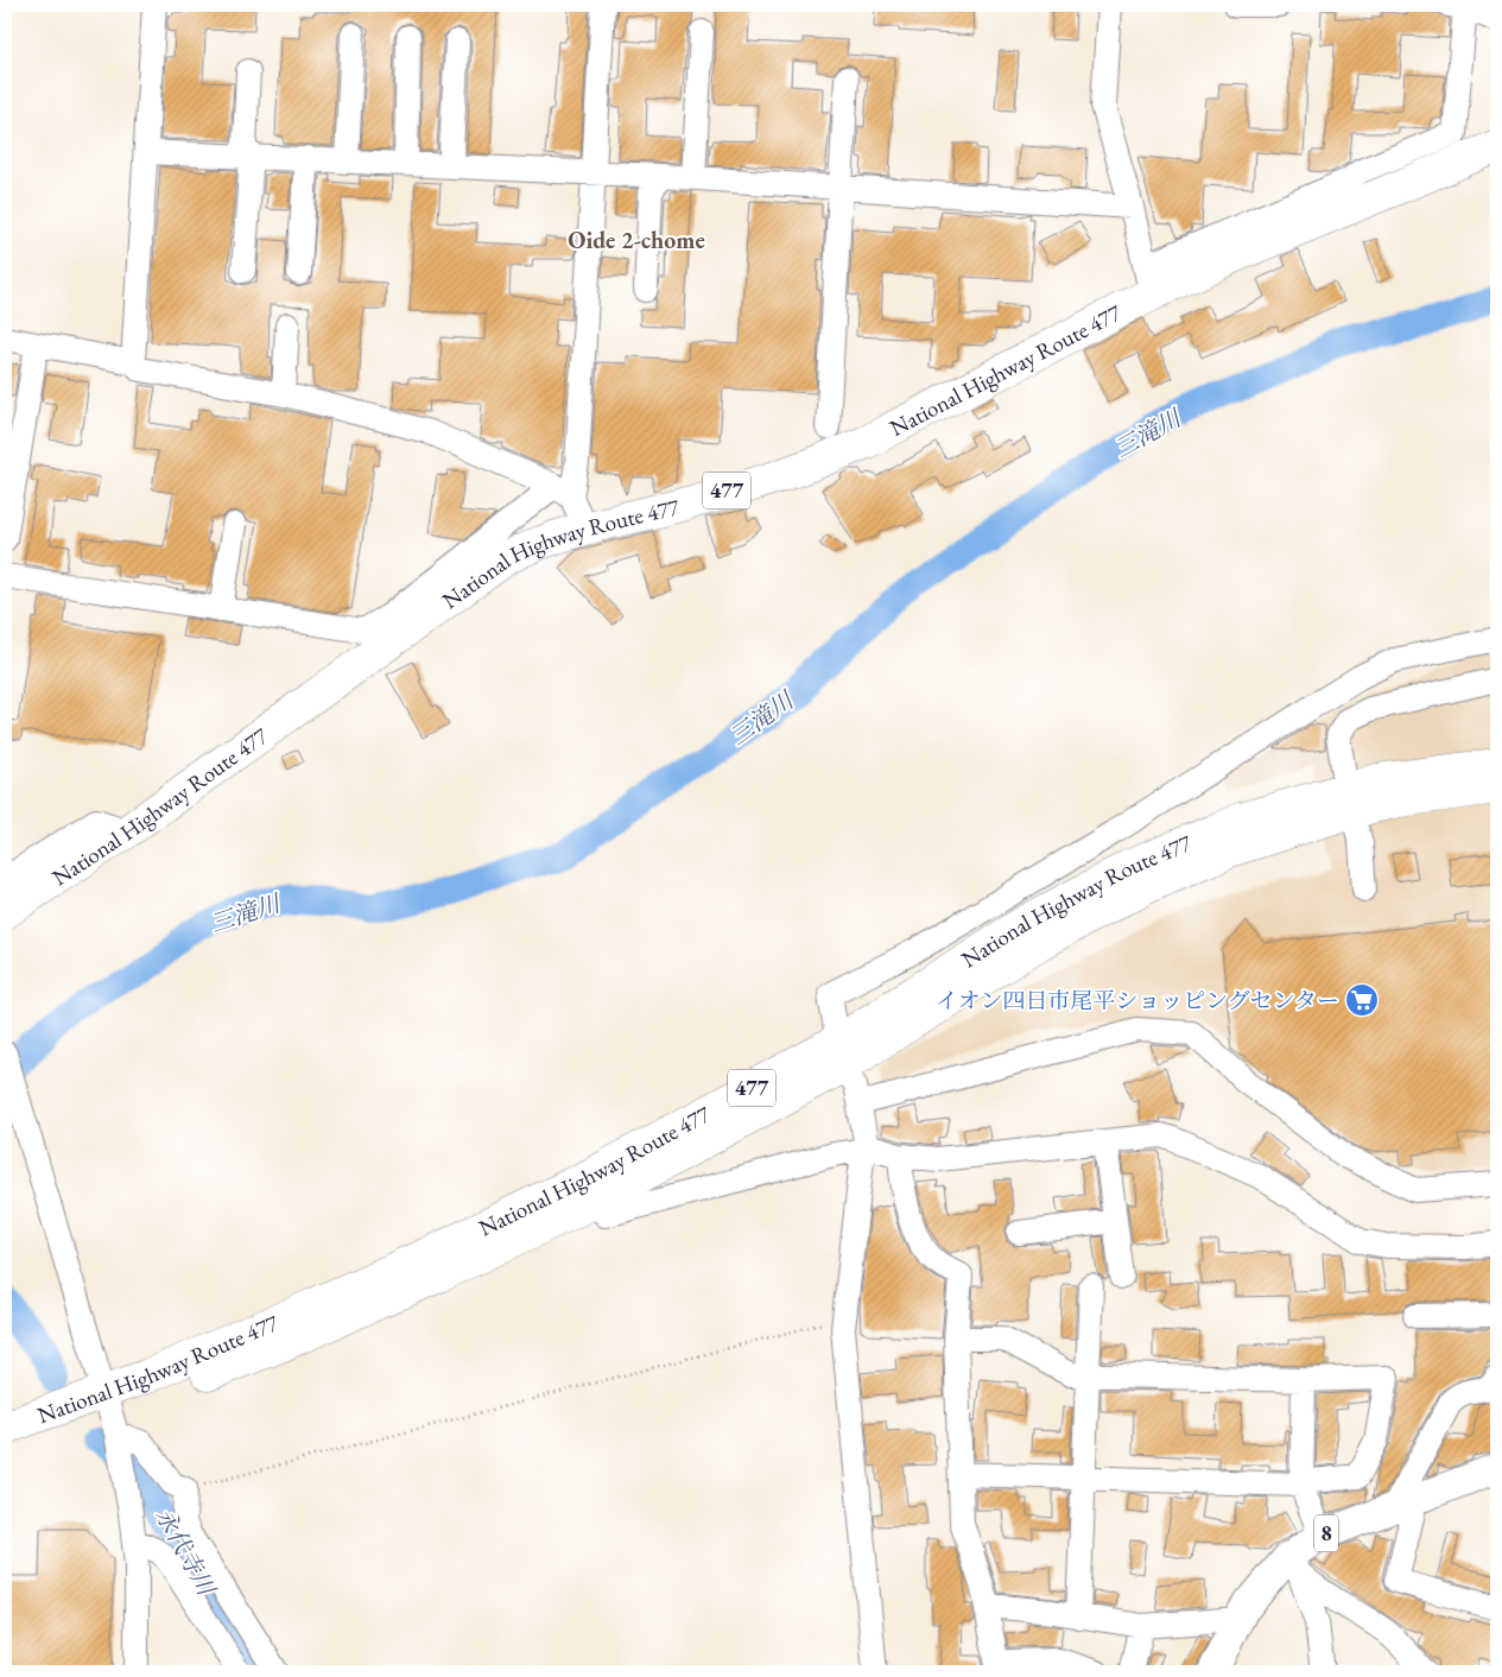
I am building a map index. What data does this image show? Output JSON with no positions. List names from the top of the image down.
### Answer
{
  "streets": {
    "highway": ["National Highway Route 477", "477"],
    "main road": ["8"]
  },
  "districts": ["Oide 2-chome"],
  "water": ["三滝川", "永代寺川"],
  "places": {
    "supermarket": ["イオン四日市尾平ショッピングセンター"]
  }
}
